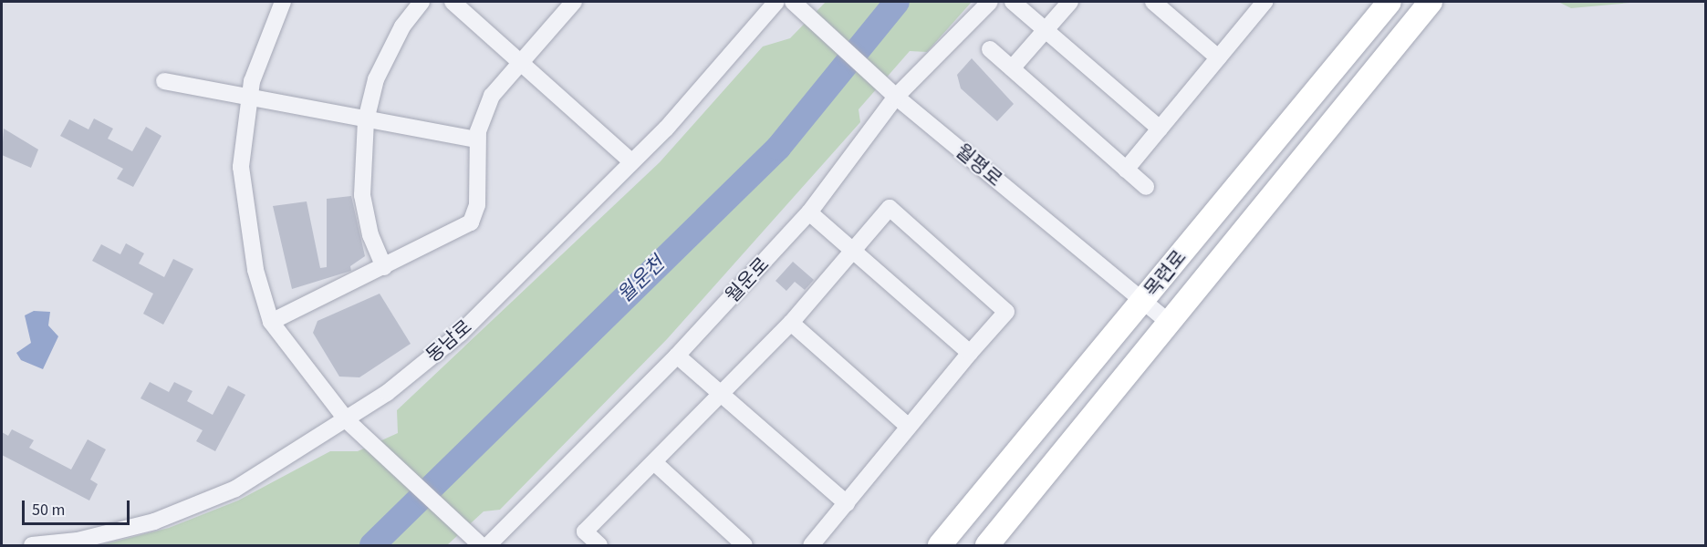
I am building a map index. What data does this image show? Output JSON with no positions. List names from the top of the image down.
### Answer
{
  "streets": {
    "street": [
      "월평로",
      "목련로",
      "월운로",
      "동남로"
    ]
  },
  "crossings": [
    ["월평로", "목련로"],
    ["월평로", "월운로"]
  ],
  "water": ["월운천"],
  "scale_bar": "50 m"
}
